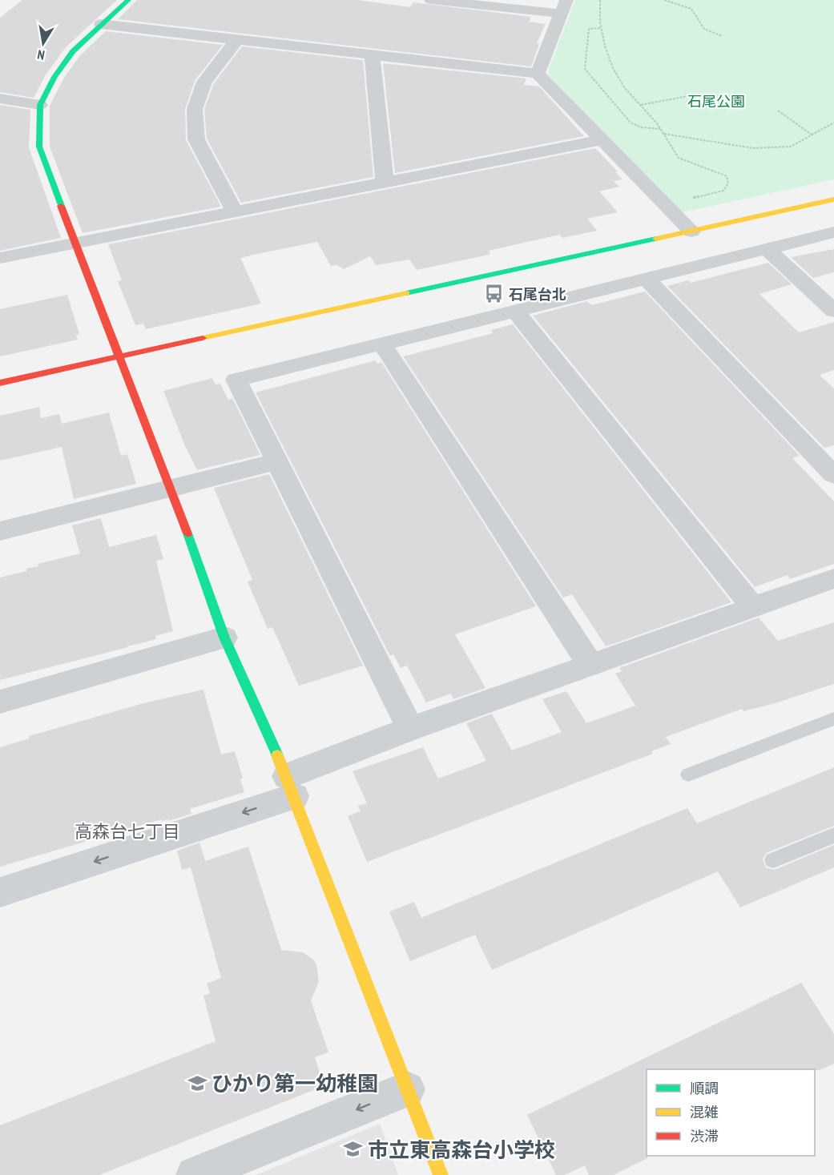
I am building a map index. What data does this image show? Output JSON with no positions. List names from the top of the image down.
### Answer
{
  "districts": ["高森台七丁目"],
  "parks": ["石尾公園"],
  "places": {
    "bus stop": ["石尾台北"],
    "school or university": ["ひかり第一幼稚園", "市立東高森台小学校"]
  },
  "legend": ["順調", "混雑", "渋滞"],
  "north": "bottom"
}
